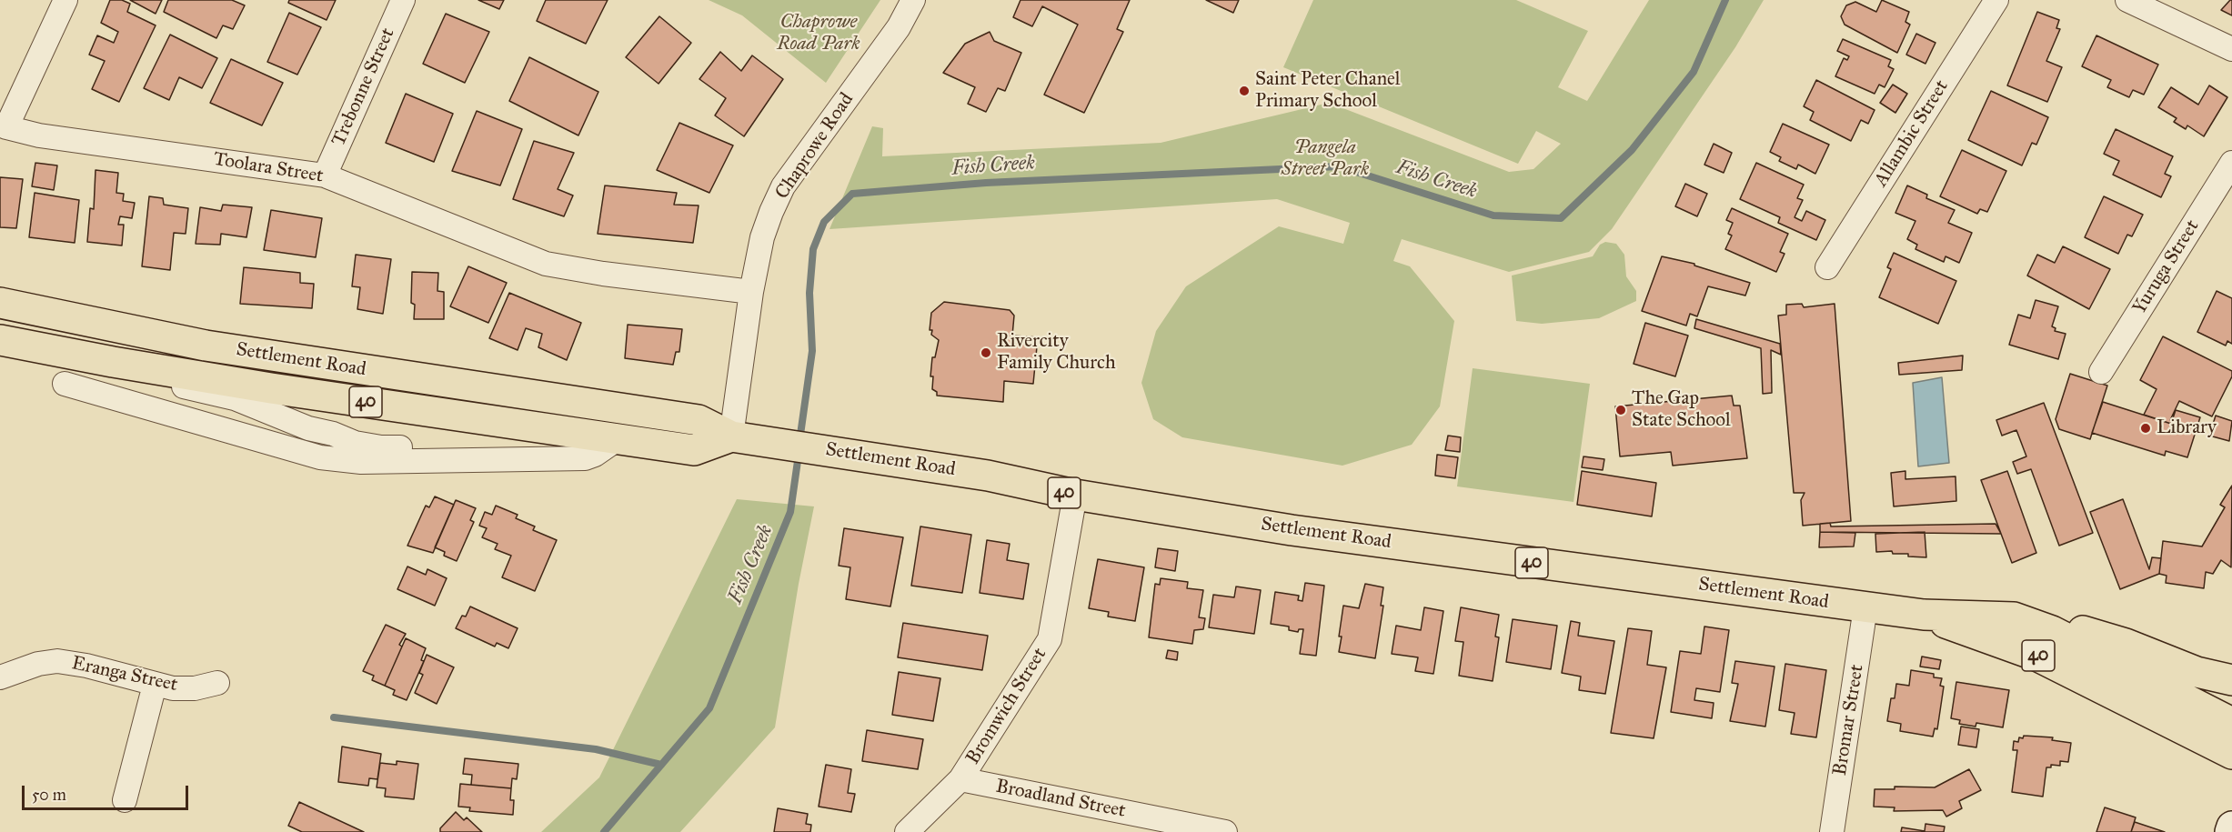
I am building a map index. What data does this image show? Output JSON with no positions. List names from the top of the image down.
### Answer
{
  "streets": {
    "main road": ["Settlement Road", "40"],
    "street": [
      "Trebonne Street",
      "Allambic Street",
      "Chaprowe Road",
      "Toolara Street",
      "Yuruga Street",
      "Eranga Street",
      "Bromwich Street",
      "Bromar Street",
      "Broadland Street"
    ]
  },
  "crossings": [
    ["Trebonne Street", "Toolara Street"],
    ["Chaprowe Road", "Toolara Street"],
    ["Chaprowe Road", "Settlement Road"],
    ["Settlement Road", "Bromwich Street"],
    ["Settlement Road", "Bromar Street"],
    ["Bromwich Street", "Broadland Street"]
  ],
  "water": ["Fish Creek"],
  "parks": ["Chaprowe Road Park", "Pangela Street Park"],
  "places": [
    "Saint Peter Chanel Primary School",
    "Rivercity Family Church",
    "The Gap State School",
    "Library"
  ],
  "scale_bar": "50 m"
}
